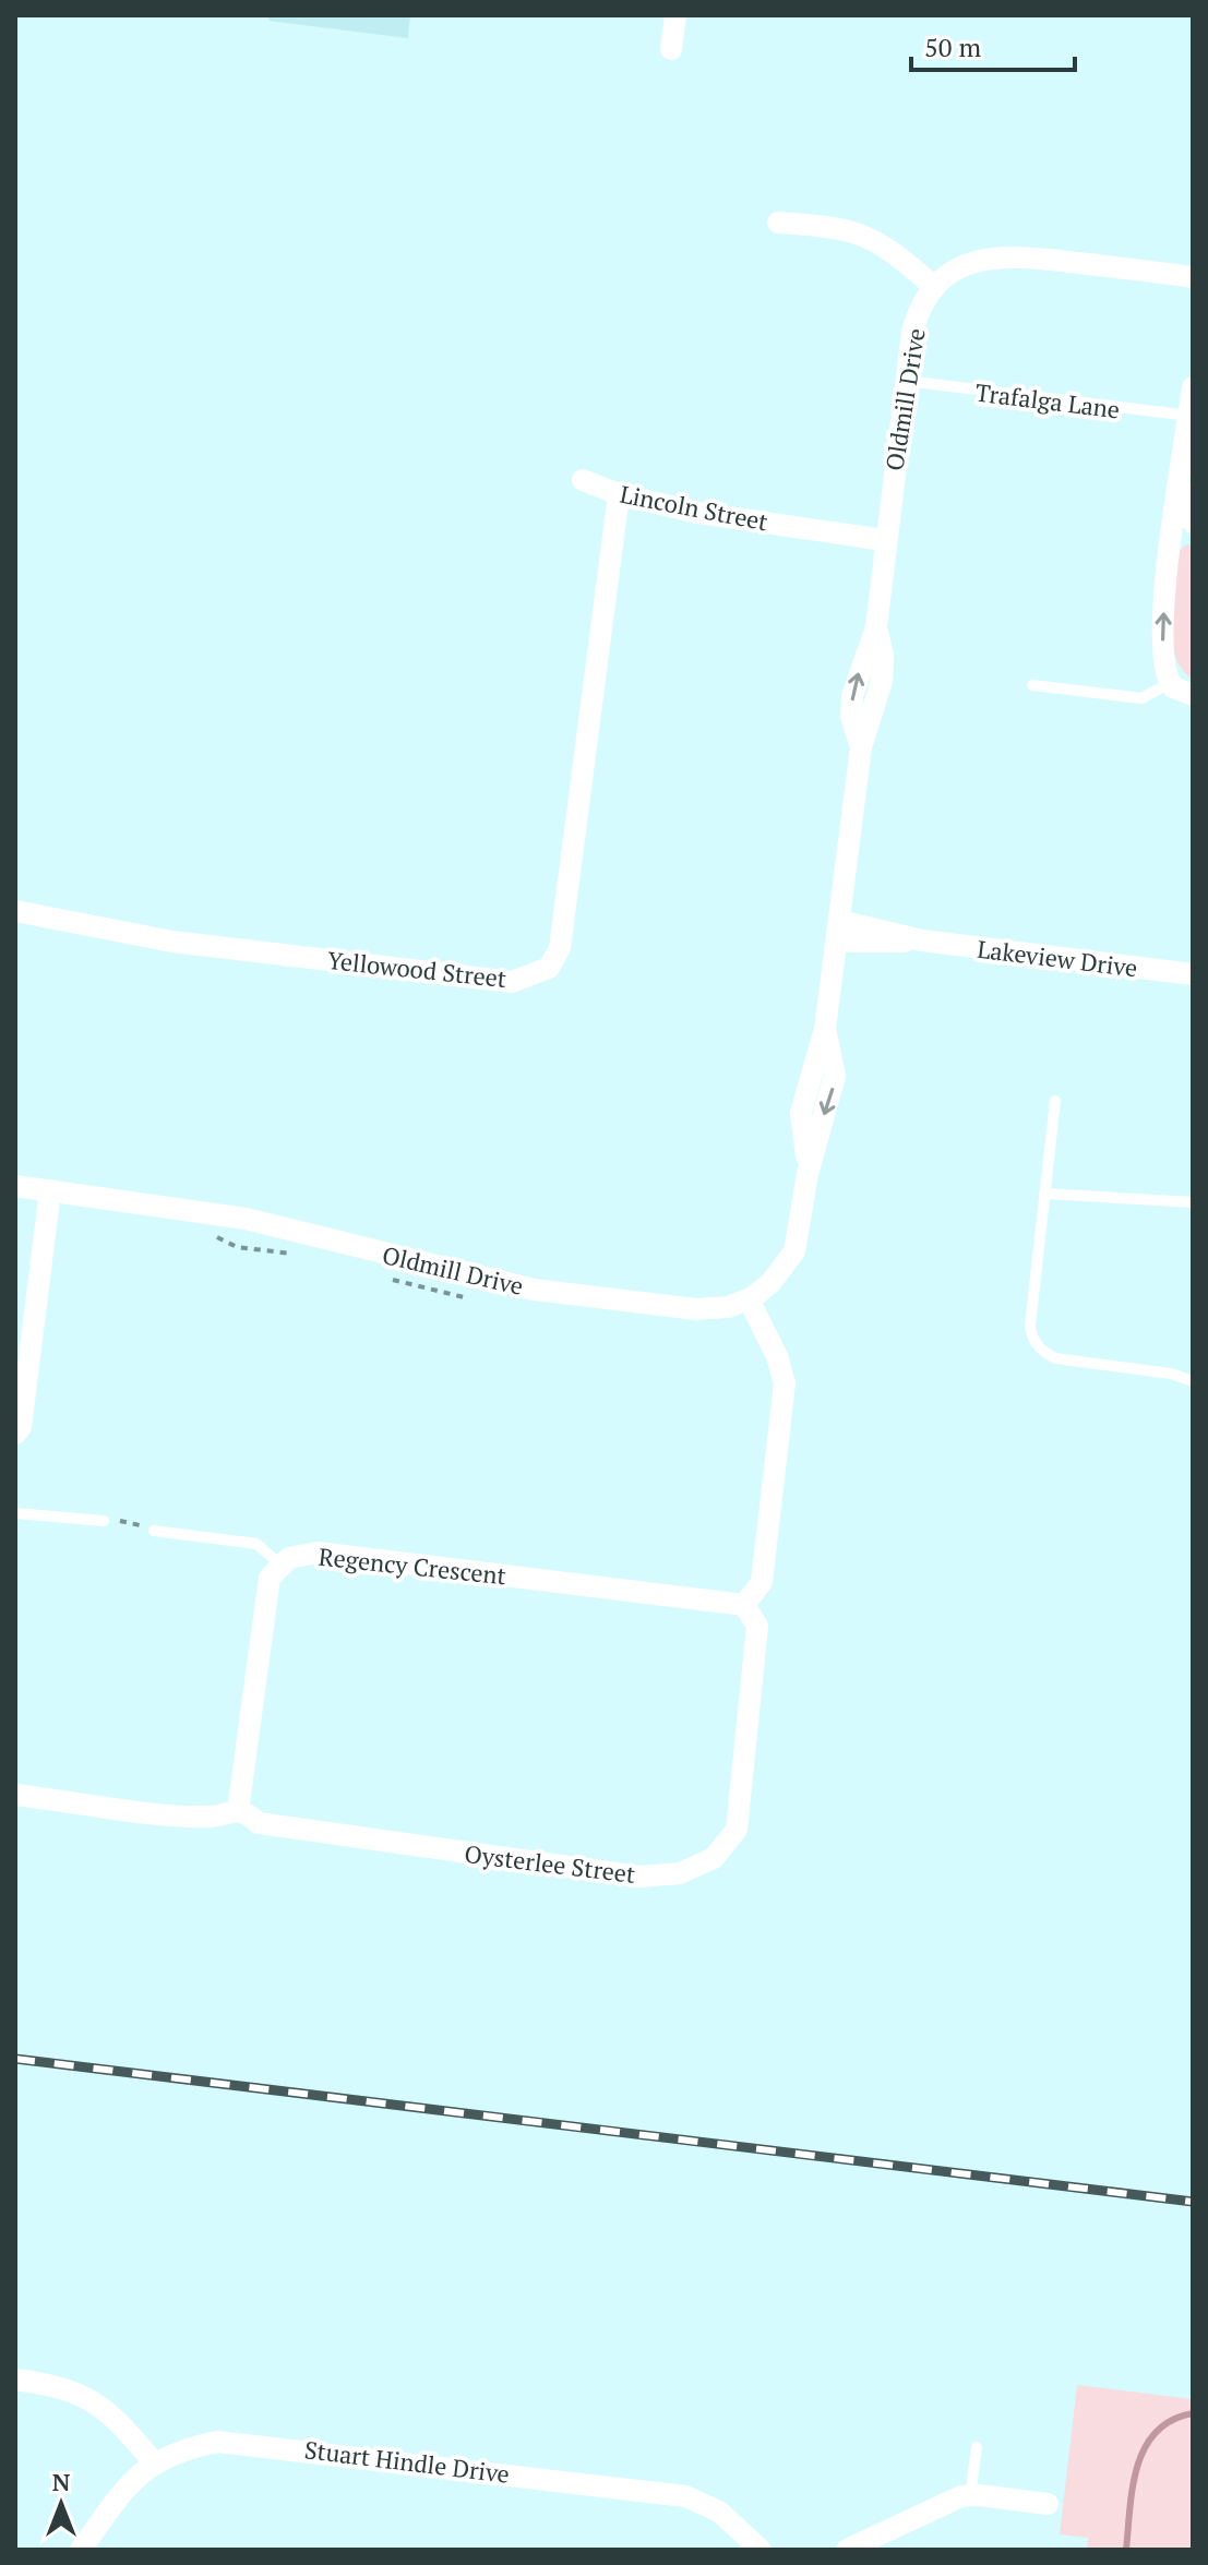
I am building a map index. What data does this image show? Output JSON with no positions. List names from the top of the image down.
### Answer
{
  "streets": {
    "street": [
      "Oldmill Drive",
      "Lincoln Street",
      "Lakeview Drive",
      "Yellowood Street",
      "Regency Crescent",
      "Oysterlee Street",
      "Stuart Hindle Drive"
    ],
    "lane": ["Trafalga Lane"]
  },
  "crossings": [
    ["Oldmill Drive", "Trafalga Lane"],
    ["Oldmill Drive", "Lincoln Street"],
    ["Oldmill Drive", "Lakeview Drive"],
    ["Lincoln Street", "Yellowood Street"],
    ["Regency Crescent", "Oysterlee Street"]
  ],
  "scale_bar": "50 m",
  "north": "top"
}
